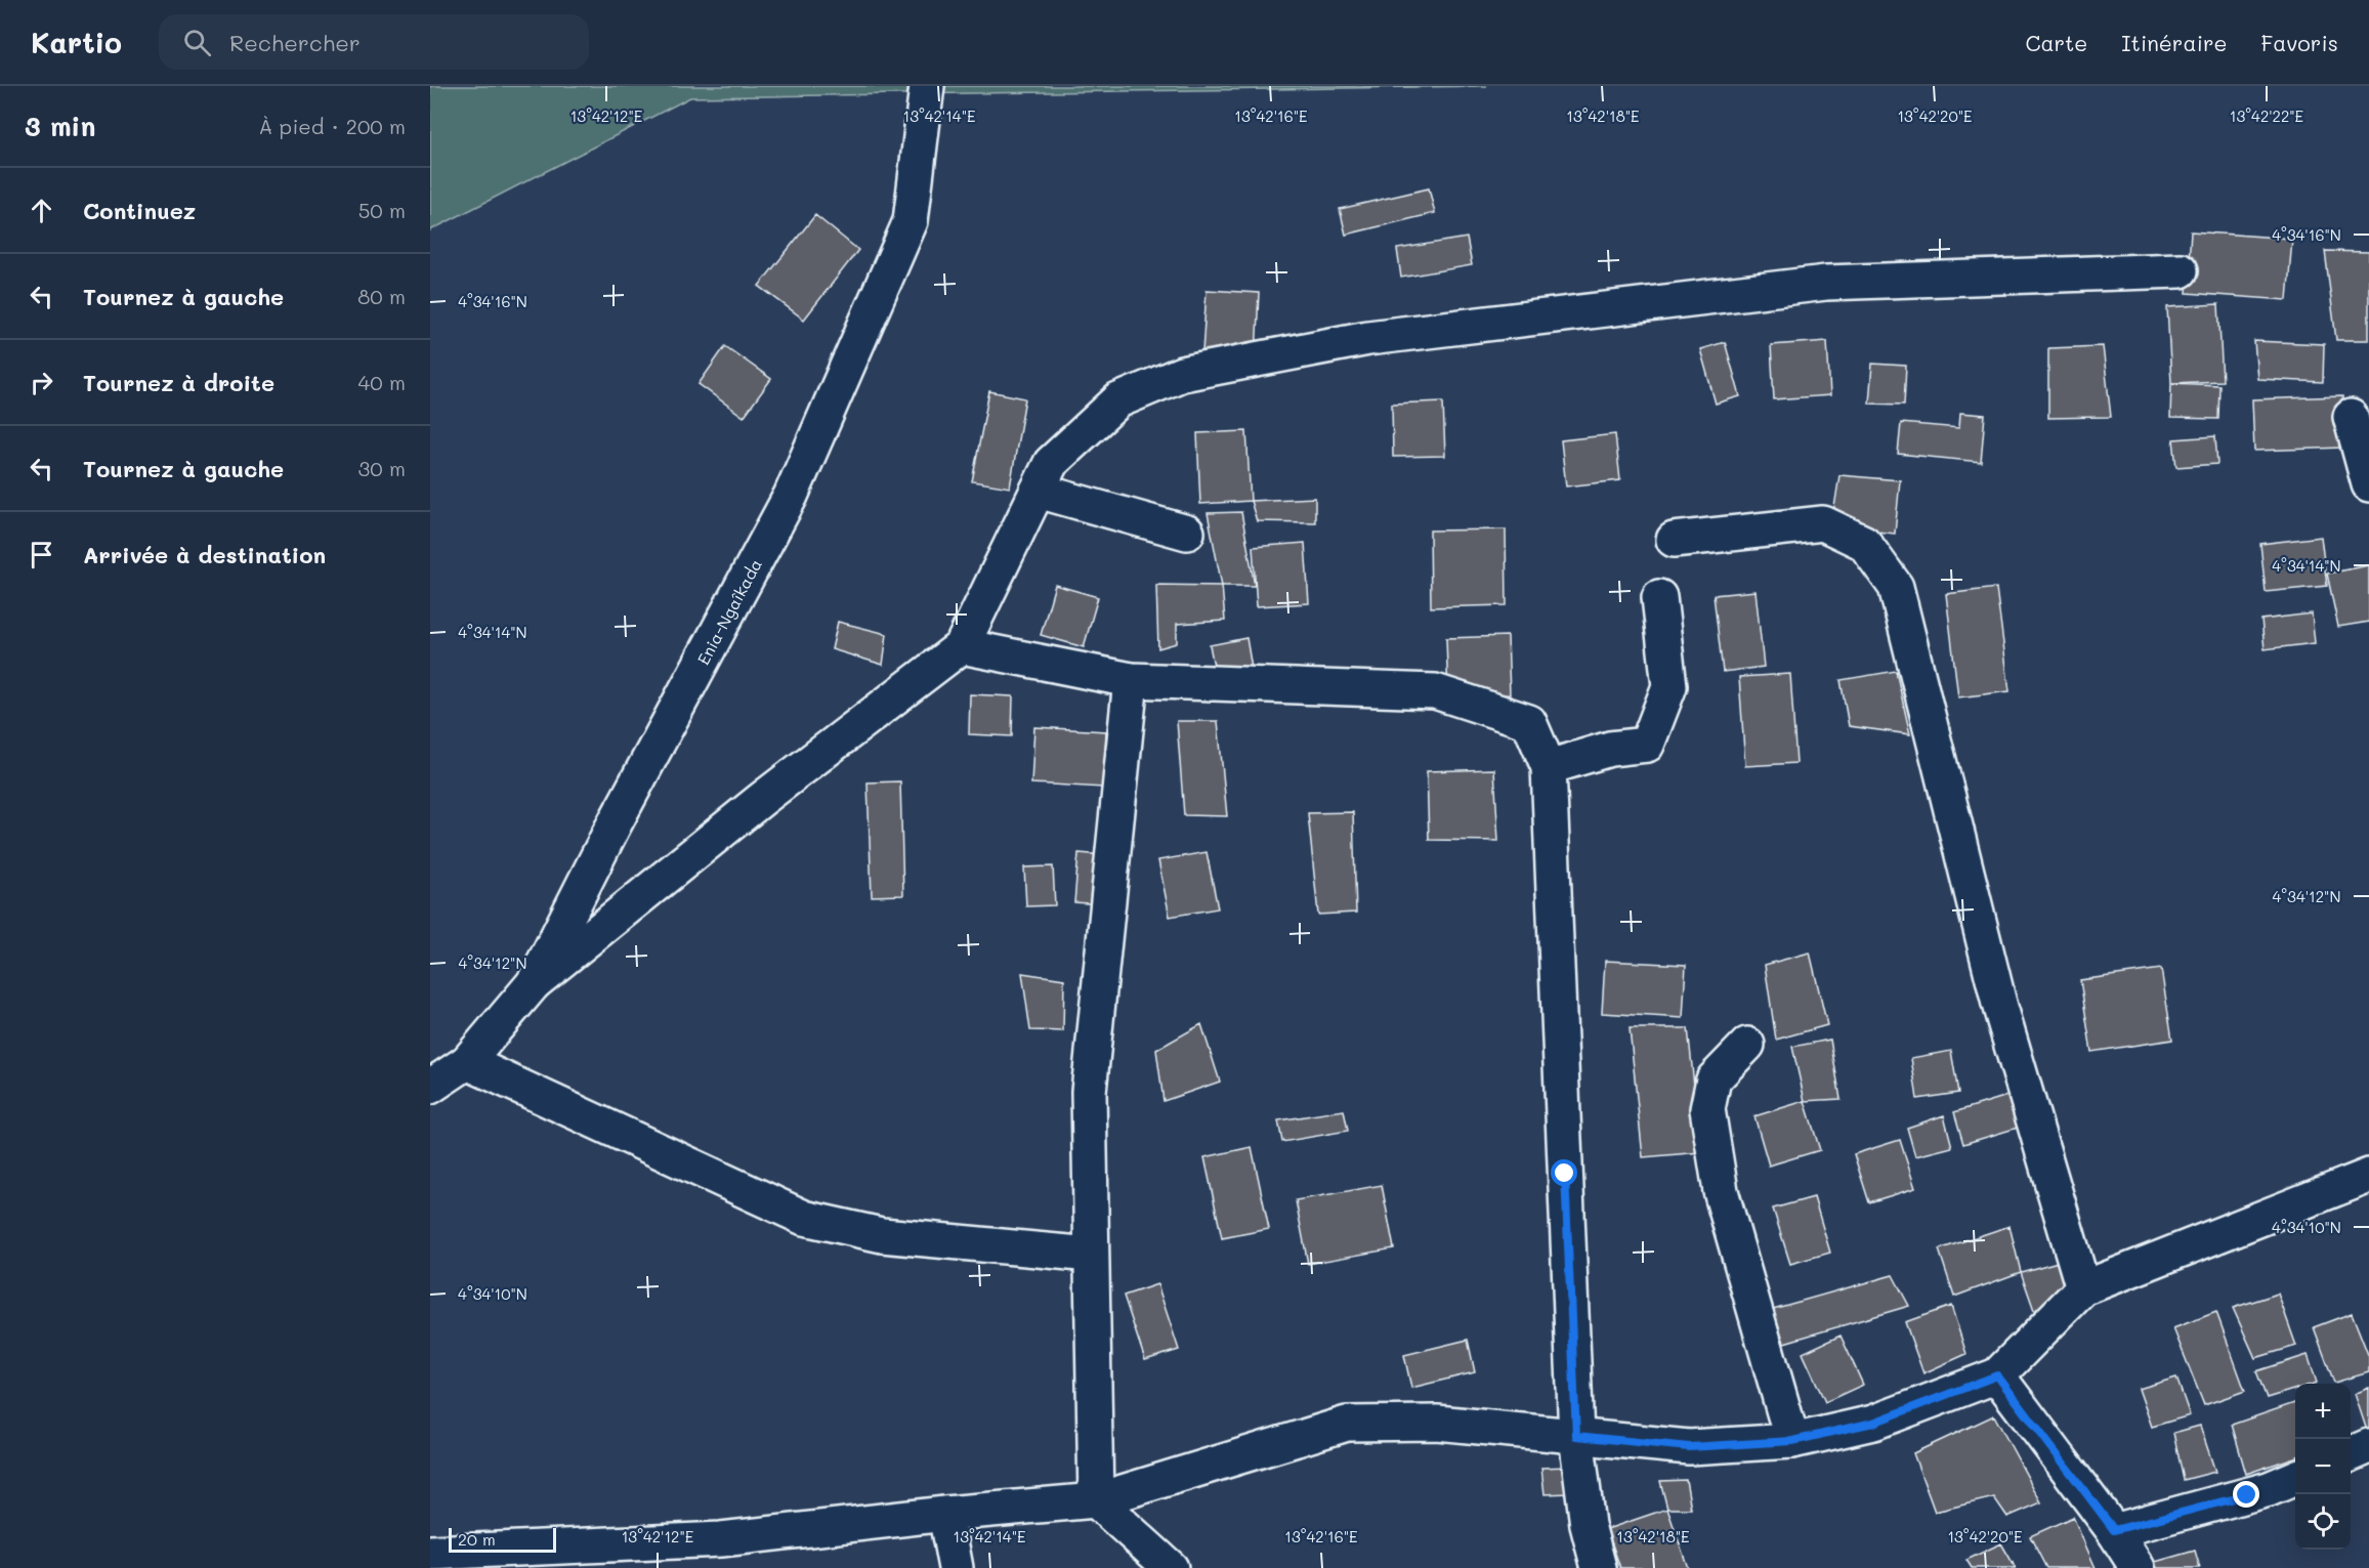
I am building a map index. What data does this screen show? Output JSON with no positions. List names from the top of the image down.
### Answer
{
  "streets": {
    "street": ["Enia-Ngaîkada"]
  },
  "scale_bar": "20 m",
  "page": {
    "header": "Kartio",
    "search": "Rechercher",
    "nav": ["Carte", "Itinéraire", "Favoris"],
    "heading": ["3 min", "À pied · 200 m"],
    "list": [
      ["Continuez", "50 m"],
      ["Tournez à gauche", "80 m"],
      ["Tournez à droite", "40 m"],
      ["Tournez à gauche", "30 m"],
      "Arrivée à destination"
    ],
    "map_buttons": ["+", "−"],
    "scale": "20 m"
  },
  "coordinates": [
    "13°42'12\"E",
    "13°42'14\"E",
    "13°42'16\"E",
    "13°42'18\"E",
    "13°42'20\"E",
    "13°42'22\"E",
    "4°34'16\"N",
    "4°34'14\"N",
    "4°34'12\"N",
    "4°34'10\"N"
  ]
}
